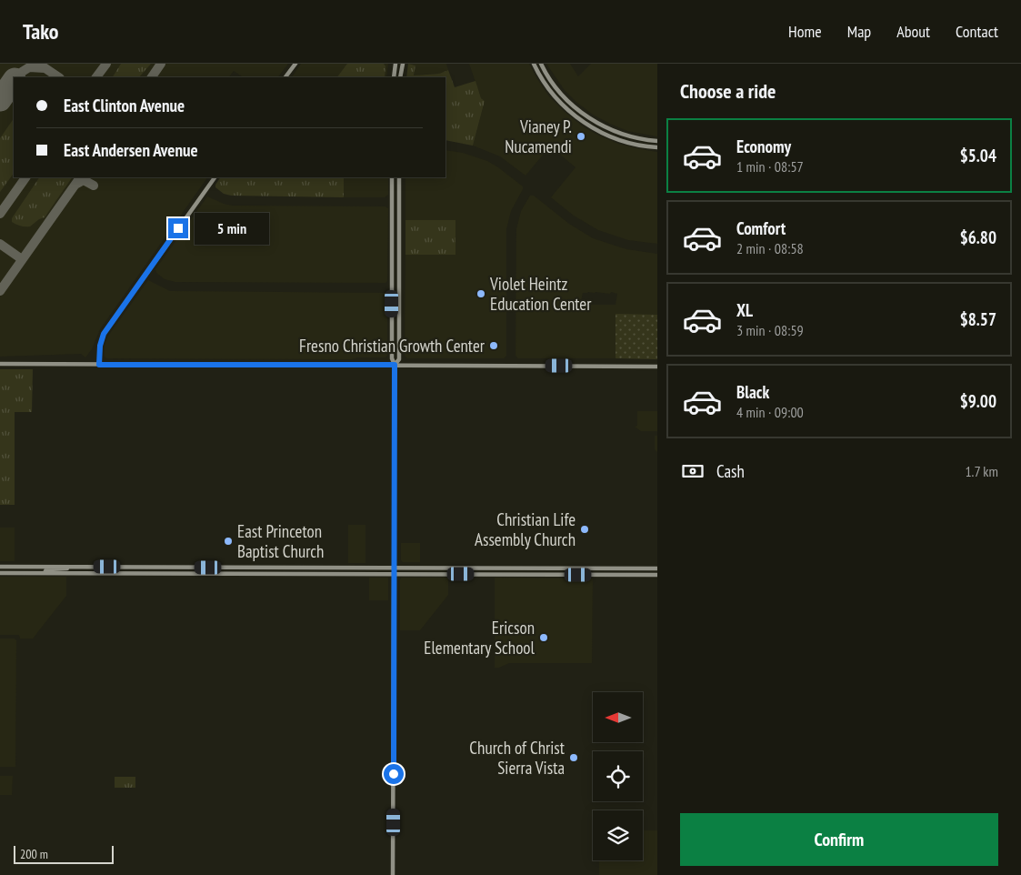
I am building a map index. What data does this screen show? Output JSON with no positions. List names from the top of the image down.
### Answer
{
  "places": [
    "Vianey P. Nucamendi",
    "Violet Heintz Education Center",
    "Fresno Christian Growth Center",
    "Christian Life Assembly Church",
    "East Princeton Baptist Church",
    "Ericson Elementary School",
    "Church of Christ Sierra Vista"
  ],
  "scale_bar": "200 m",
  "north": "left",
  "page": {
    "header": "Tako",
    "nav": [
      "Home",
      "Map",
      "About",
      "Contact"
    ],
    "heading": "Choose a ride",
    "banner": ["East Clinton Avenue", "East Andersen Avenue"],
    "list": [
      {
        "name": "Economy",
        "note": "1 min · 08:57",
        "value": "$5.04"
      },
      {
        "name": "Comfort",
        "note": "2 min · 08:58",
        "value": "$6.80"
      },
      {
        "name": "XL",
        "note": "3 min · 08:59",
        "value": "$8.57"
      },
      {
        "name": "Black",
        "note": "4 min · 09:00",
        "value": "$9.00"
      }
    ],
    "bubble": "5 min",
    "pay": ["Cash", "1.7 km"],
    "buttons": "Confirm",
    "scale": "200 m"
  }
}
